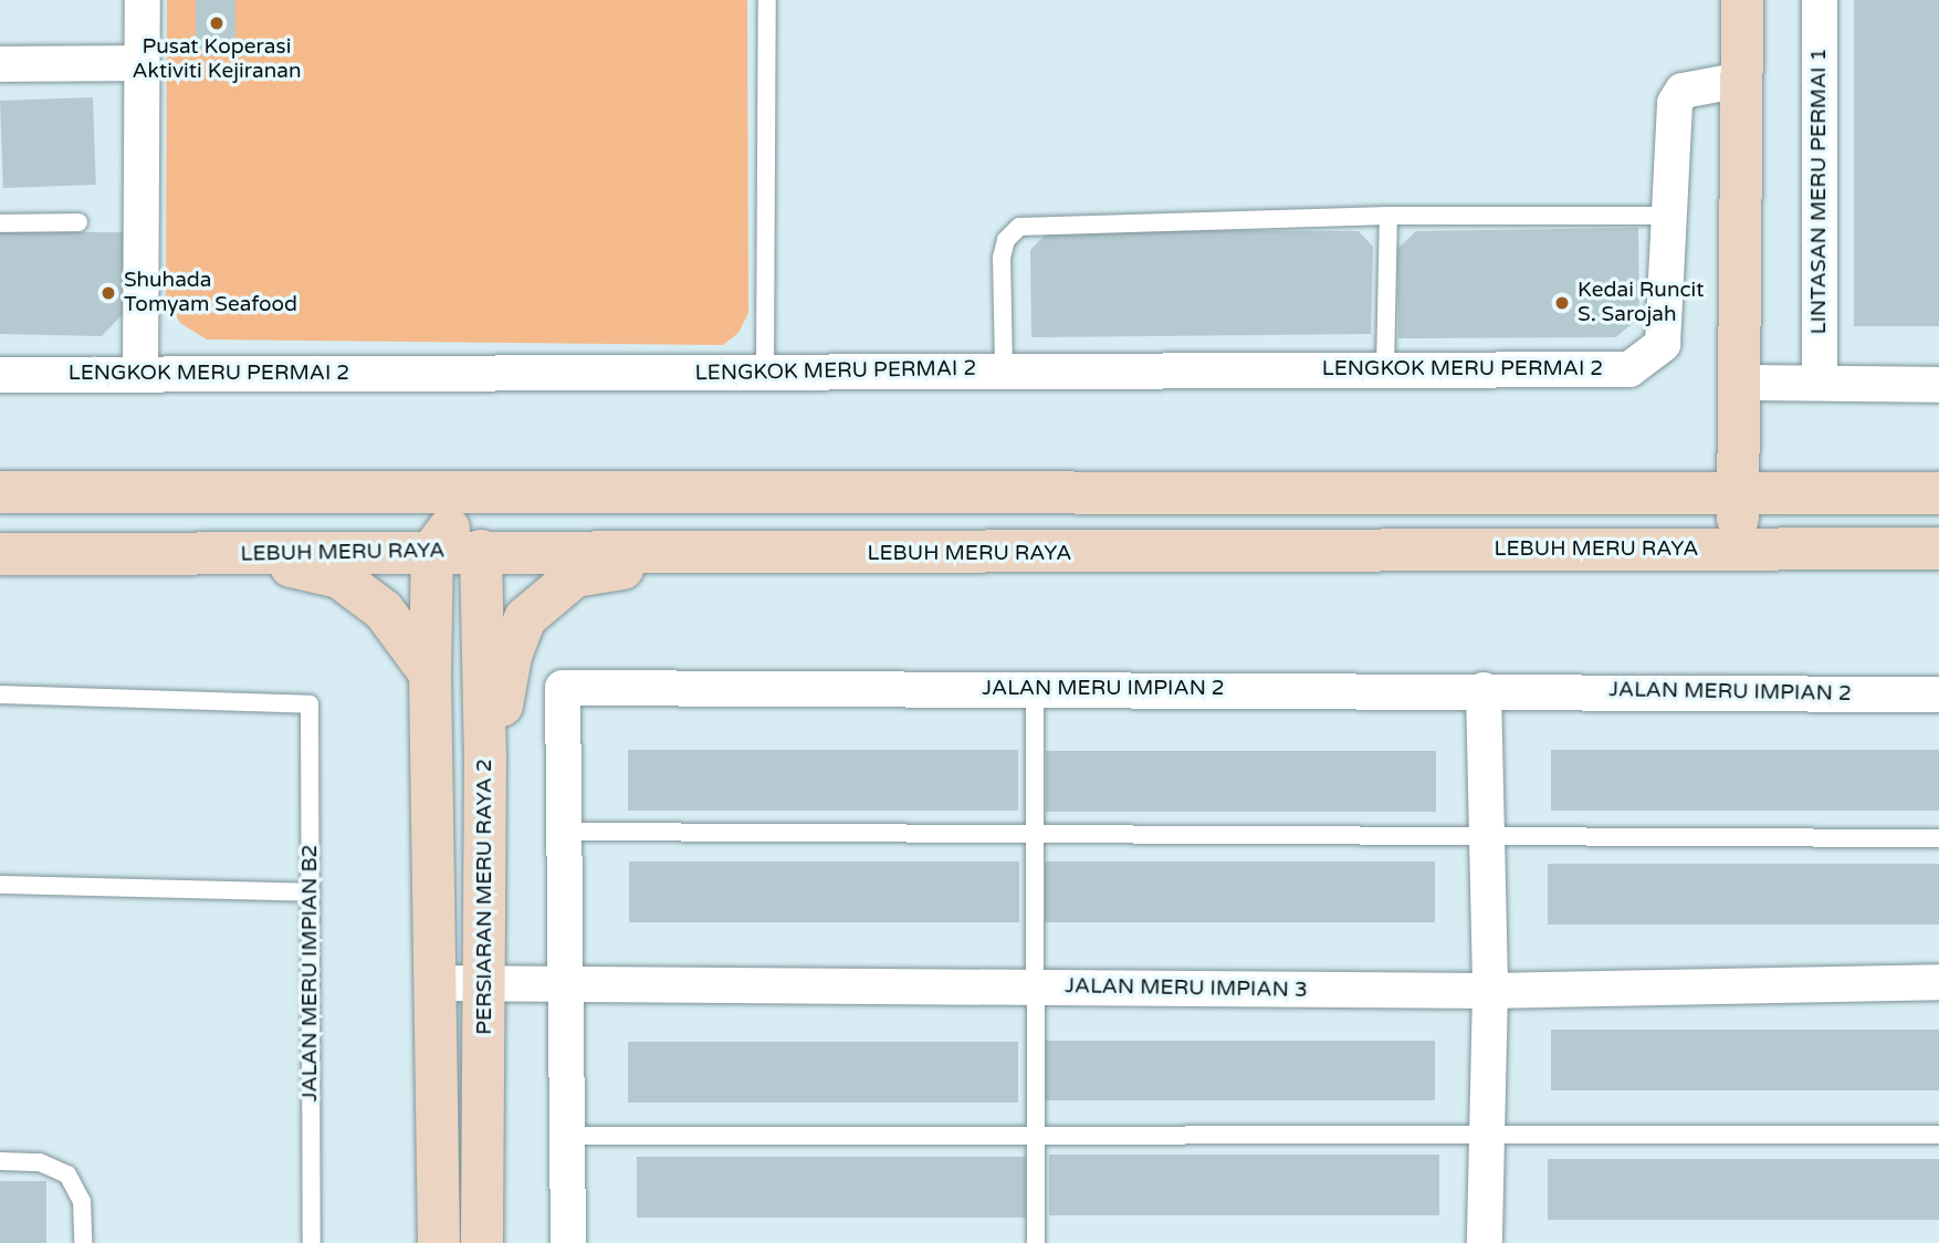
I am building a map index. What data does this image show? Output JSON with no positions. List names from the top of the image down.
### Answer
{
  "streets": {
    "main road": ["LEBUH MERU RAYA", "PERSIARAN MERU RAYA 2"],
    "street": [
      "LINTASAN MERU PERMAI 1",
      "LENGKOK MERU PERMAI 2",
      "JALAN MERU IMPIAN 2",
      "JALAN MERU IMPIAN 3"
    ],
    "lane": ["JALAN MERU IMPIAN B2"]
  },
  "crossings": [
    ["LEBUH MERU RAYA", "PERSIARAN MERU RAYA 2"],
    ["JALAN MERU IMPIAN 2", "JALAN MERU IMPIAN 3"],
    ["PERSIARAN MERU RAYA 2", "JALAN MERU IMPIAN 3"]
  ],
  "places": ["Pusat Koperasi Aktiviti Kejiranan", "Shuhada Tomyam Seafood", "Kedai Runcit S. Sarojah"]
}
